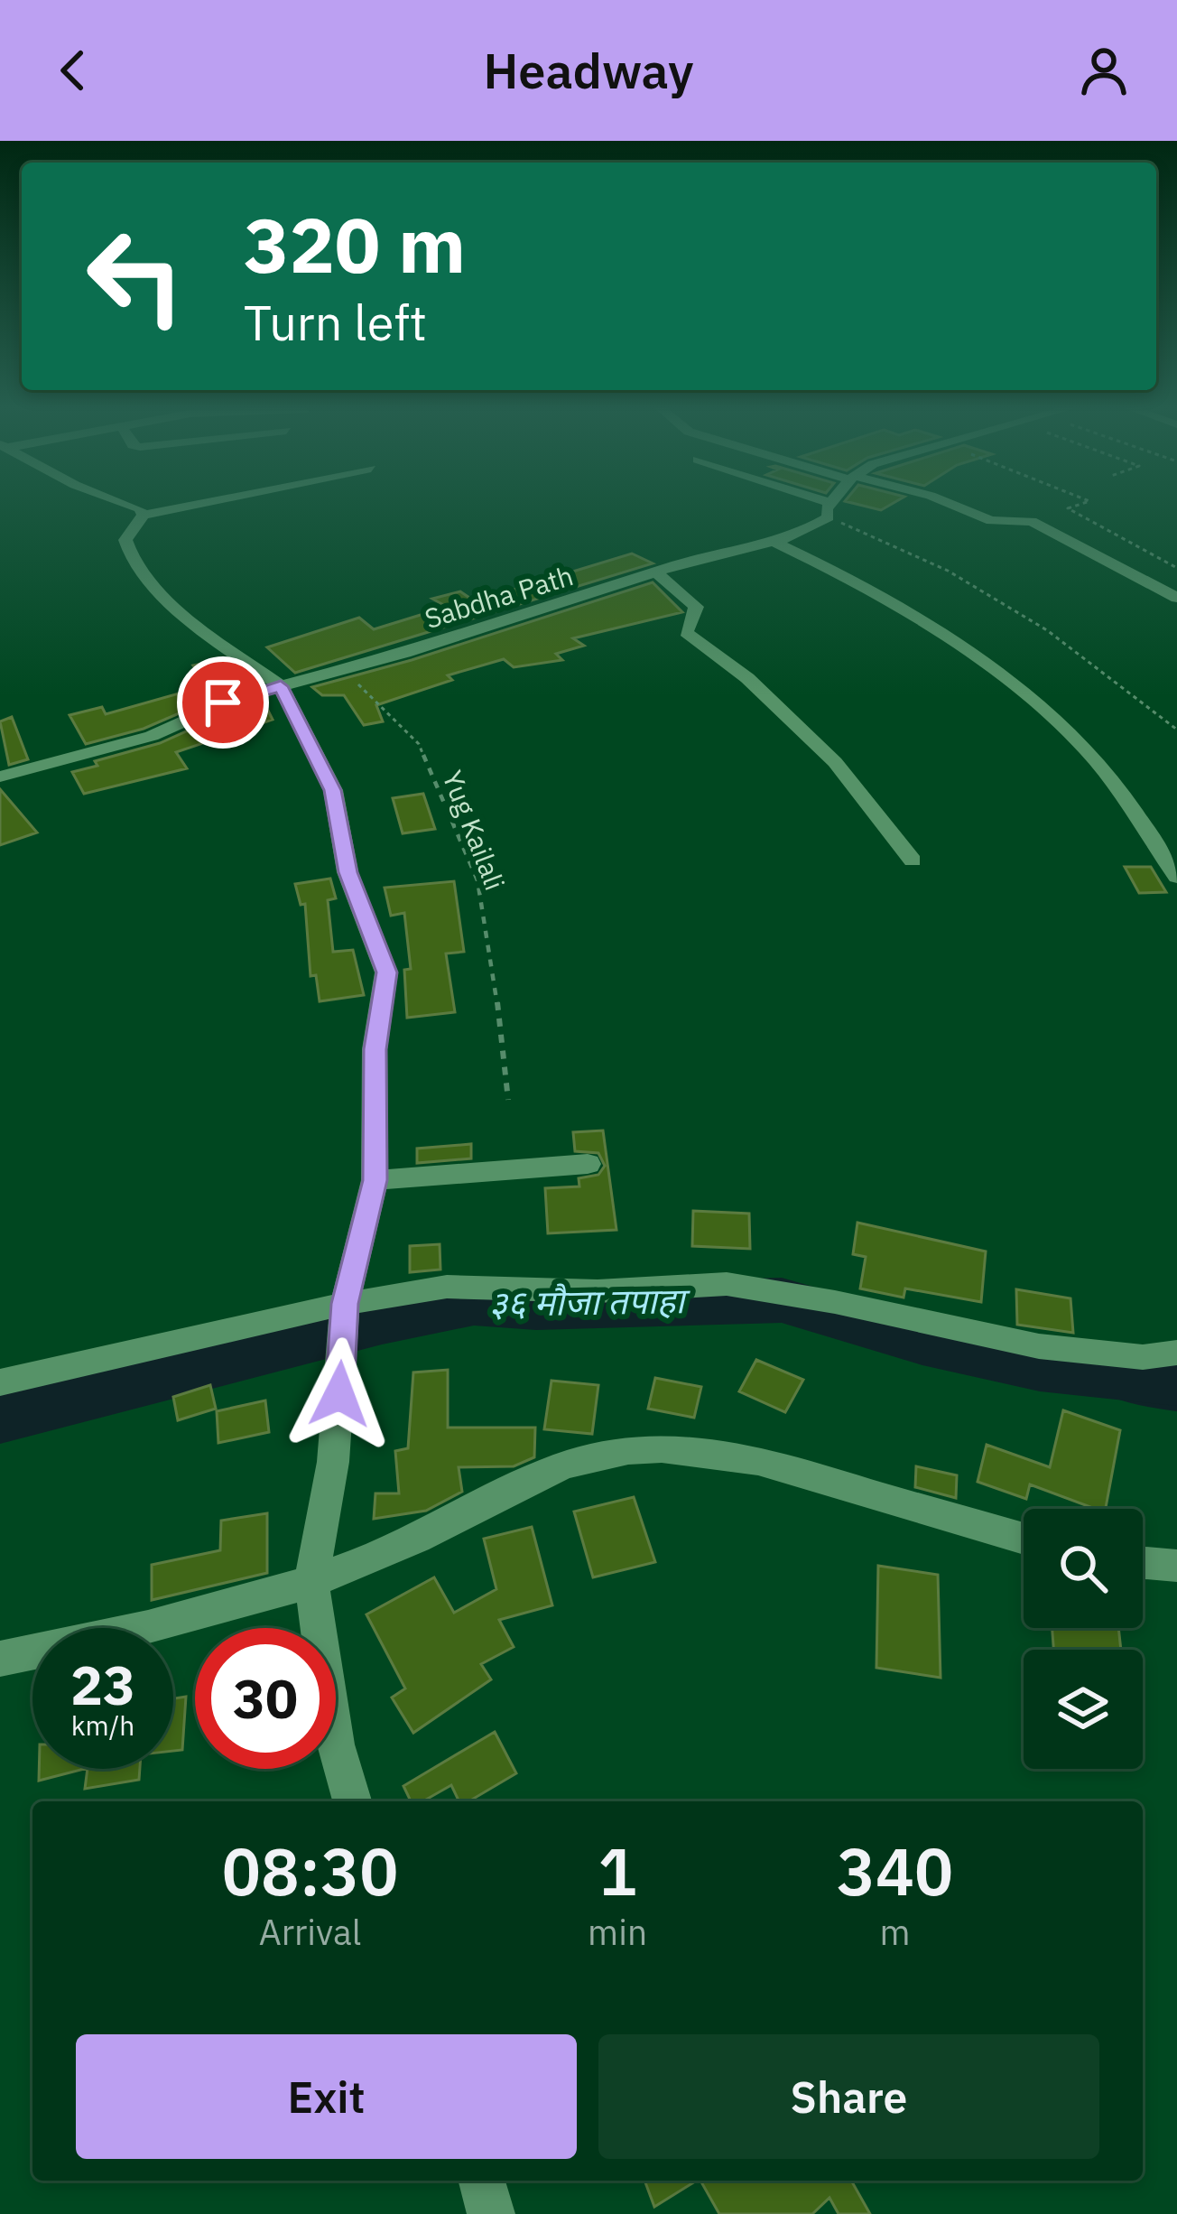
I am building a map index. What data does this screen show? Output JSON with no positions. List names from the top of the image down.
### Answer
{
  "streets": {
    "street": ["Sabdha Path"],
    "path": ["Yug Kailali"]
  },
  "crossings": [
    ["Sabdha Path", "Yug Kailali"]
  ],
  "water": ["३६ मौजा तपाहा"],
  "page": {
    "header": "Headway",
    "turn": ["320 m", "Turn left"],
    "speed": "23 km/h",
    "limit": "30",
    "eta": [
      "08:30",
      "Arrival",
      "1",
      "min",
      "340",
      "m"
    ],
    "buttons": ["Exit", "Share"]
  }
}
